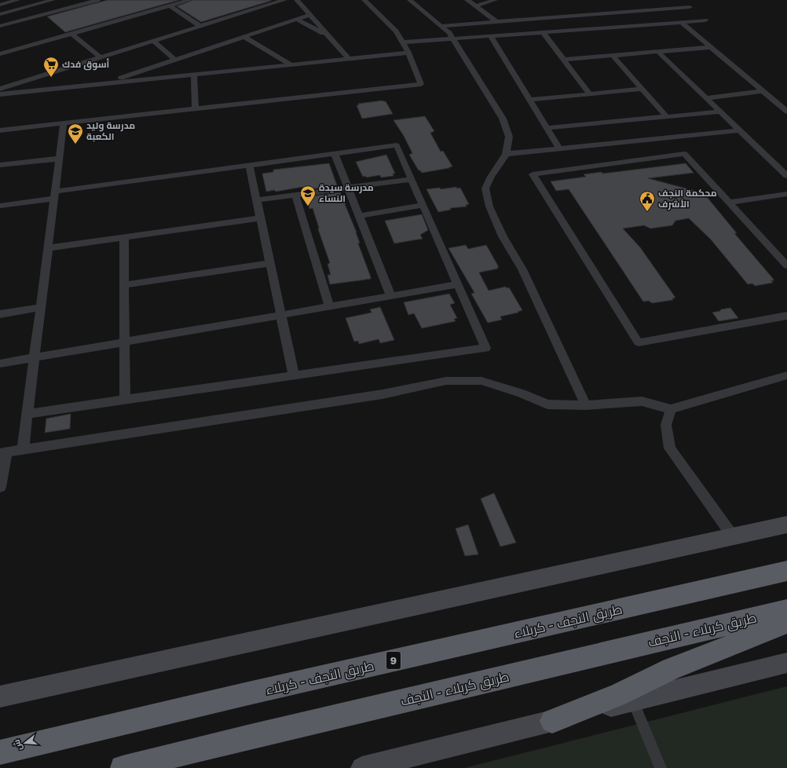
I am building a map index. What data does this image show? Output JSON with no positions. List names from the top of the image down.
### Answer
{
  "streets": {
    "highway": ["طريق النجف - کربلاء", "طريق کربلاء - النجف", "9"]
  },
  "places": {
    "supermarket": ["أسوق فدك"],
    "school or university": ["مدرسة وليد الكعبة", "مدرسة سيدة النساء"],
    "public building": ["محكمة النجف الأشرف"]
  },
  "north": "left"
}
